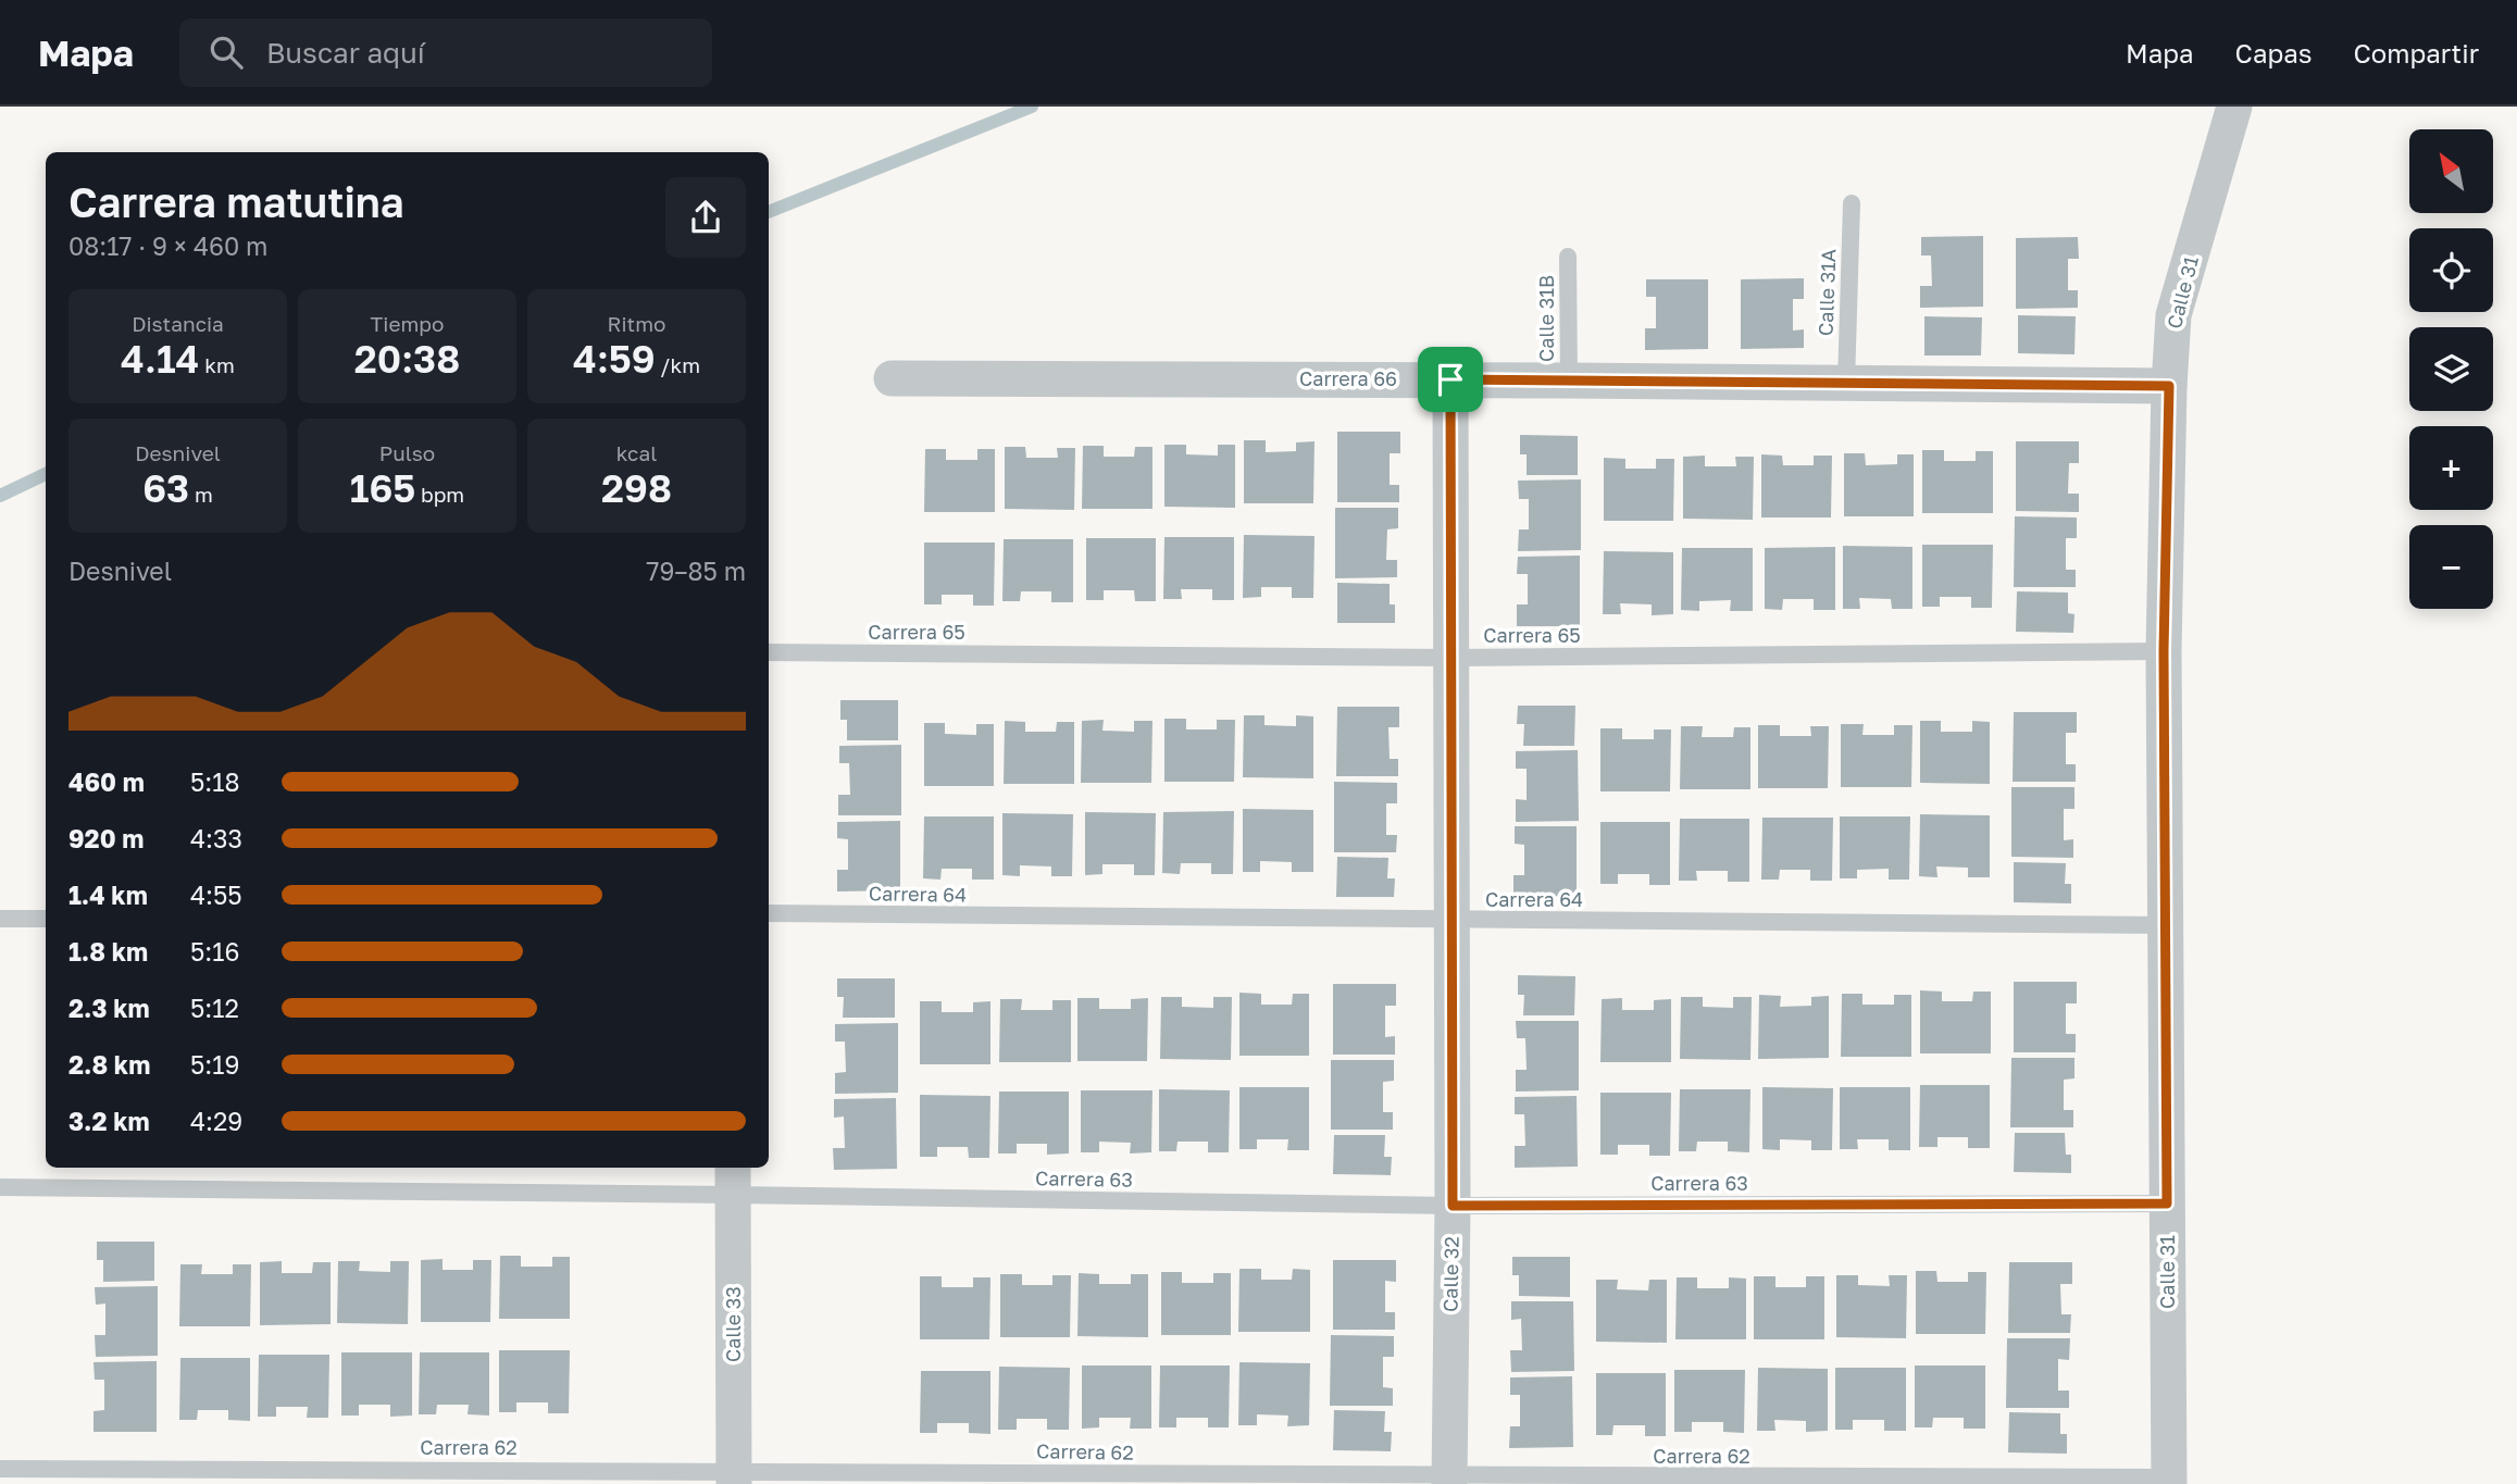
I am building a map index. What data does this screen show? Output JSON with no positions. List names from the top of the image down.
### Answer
{
  "streets": {
    "street": [
      "Calle 31",
      "Carrera 66",
      "Calle 32",
      "Calle 33"
    ],
    "lane": [
      "Calle 31A",
      "Calle 31B",
      "Carrera 65",
      "Carrera 64",
      "Carrera 63",
      "Carrera 62"
    ]
  },
  "crossings": [
    ["Calle 31A", "Carrera 66"],
    ["Calle 31", "Carrera 66"],
    ["Calle 31", "Carrera 65"],
    ["Calle 31", "Carrera 64"],
    ["Calle 31", "Carrera 63"],
    ["Calle 31", "Carrera 62"],
    ["Calle 31B", "Carrera 66"],
    ["Carrera 66", "Calle 32"],
    ["Carrera 65", "Calle 32"],
    ["Carrera 64", "Calle 32"],
    ["Carrera 63", "Calle 32"],
    ["Carrera 63", "Calle 33"],
    ["Calle 32", "Carrera 62"],
    ["Calle 33", "Carrera 62"]
  ],
  "north": "top left",
  "page": {
    "header": "Mapa",
    "search": "Buscar aquí",
    "nav": ["Mapa", "Capas", "Compartir"],
    "map_buttons": ["+", "−"],
    "heading": ["Carrera matutina", "08:17 · 9 × 460 m"],
    "stats": [
      ["Distancia", "4.14 km"],
      ["Tiempo", "20:38"],
      ["Ritmo", "4:59 /km"],
      ["Desnivel", "63 m"],
      ["Pulso", "165 bpm"],
      ["kcal", "298"]
    ],
    "chart": ["Desnivel", "79–85 m"],
    "list": [
      {
        "name": "460 m",
        "note": "5:18"
      },
      {
        "name": "920 m",
        "note": "4:33"
      },
      {
        "name": "1.4 km",
        "note": "4:55"
      },
      {
        "name": "1.8 km",
        "note": "5:16"
      },
      {
        "name": "2.3 km",
        "note": "5:12"
      },
      {
        "name": "2.8 km",
        "note": "5:19"
      },
      {
        "name": "3.2 km",
        "note": "4:29"
      }
    ]
  }
}
